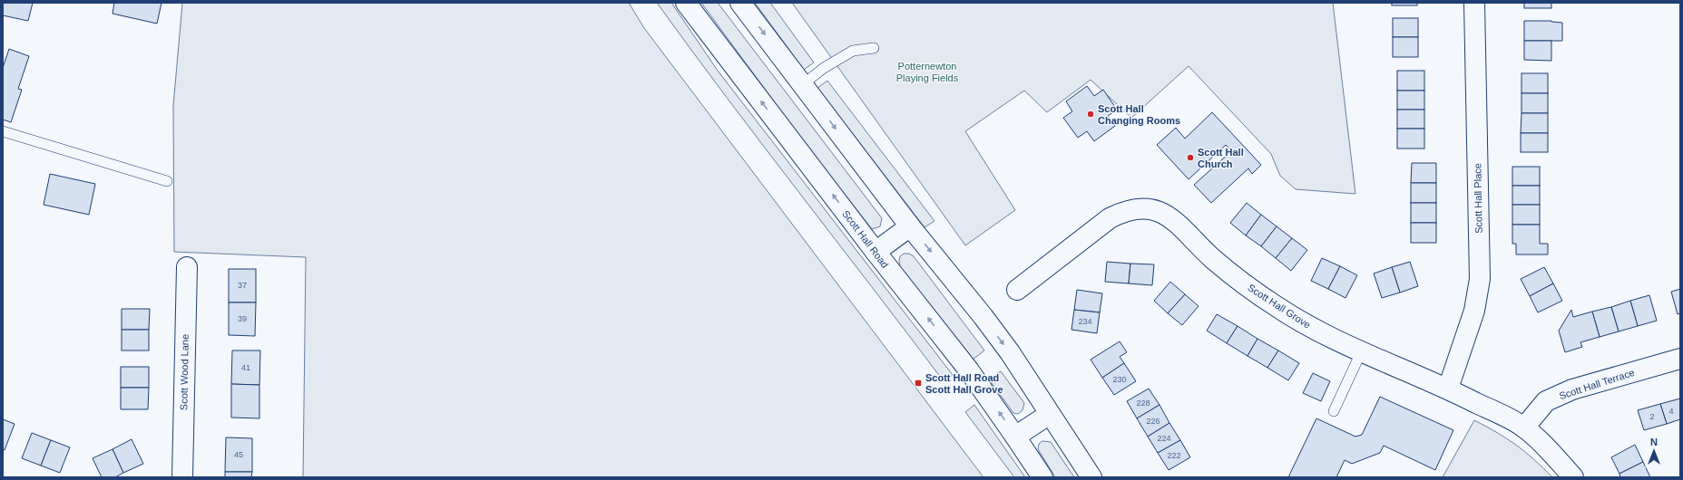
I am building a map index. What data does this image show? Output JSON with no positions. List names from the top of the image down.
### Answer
{
  "streets": {
    "main road": [
      "Scott Hall Place",
      "Scott Hall Road",
      "Scott Hall Grove",
      "Scott Wood Lane",
      "Scott Hall Terrace"
    ]
  },
  "crossings": [
    ["Scott Hall Place", "Scott Hall Grove"],
    ["Scott Hall Grove", "Scott Hall Terrace"]
  ],
  "parks": ["Potternewton Playing Fields"],
  "places": {
    "other": ["Scott Hall Changing Rooms", "Scott Hall Church"],
    "transit": ["Scott Hall Road Scott Hall Grove"]
  },
  "house_numbers": [
    "37",
    "39",
    "234",
    "41",
    "230",
    "228",
    "4",
    "2",
    "226",
    "224",
    "45",
    "222"
  ],
  "north": "top"
}
